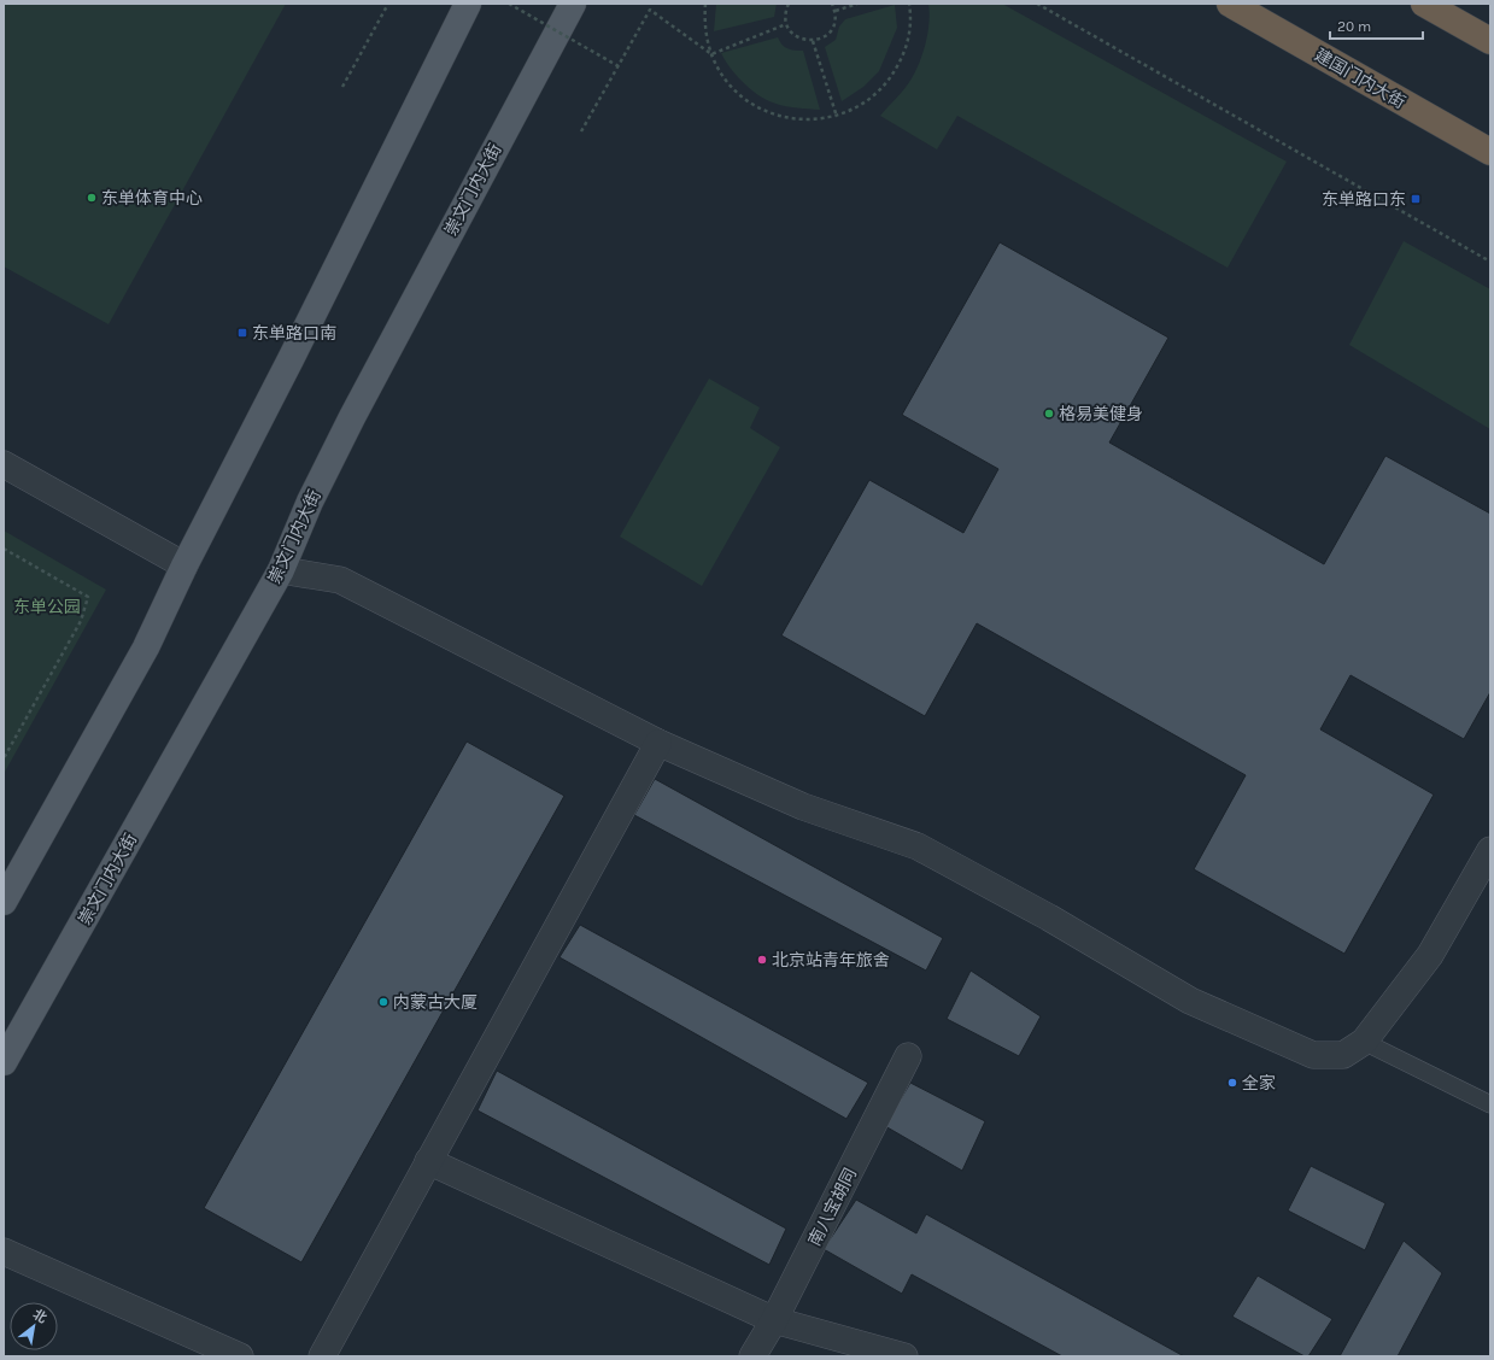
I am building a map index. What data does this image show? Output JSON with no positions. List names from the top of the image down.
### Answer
{
  "streets": {
    "highway": ["建国门内大街"],
    "main road": ["崇文门内大街"],
    "street": ["南八宝胡同"]
  },
  "parks": ["东单公园"],
  "places": {
    "other": [
      "东单体育中心",
      "格易美健身",
      "北京站青年旅舍",
      "内蒙古大厦",
      "全家"
    ],
    "transit": ["东单路口东", "东单路口南"]
  },
  "scale_bar": "20 m",
  "north": "top right"
}
